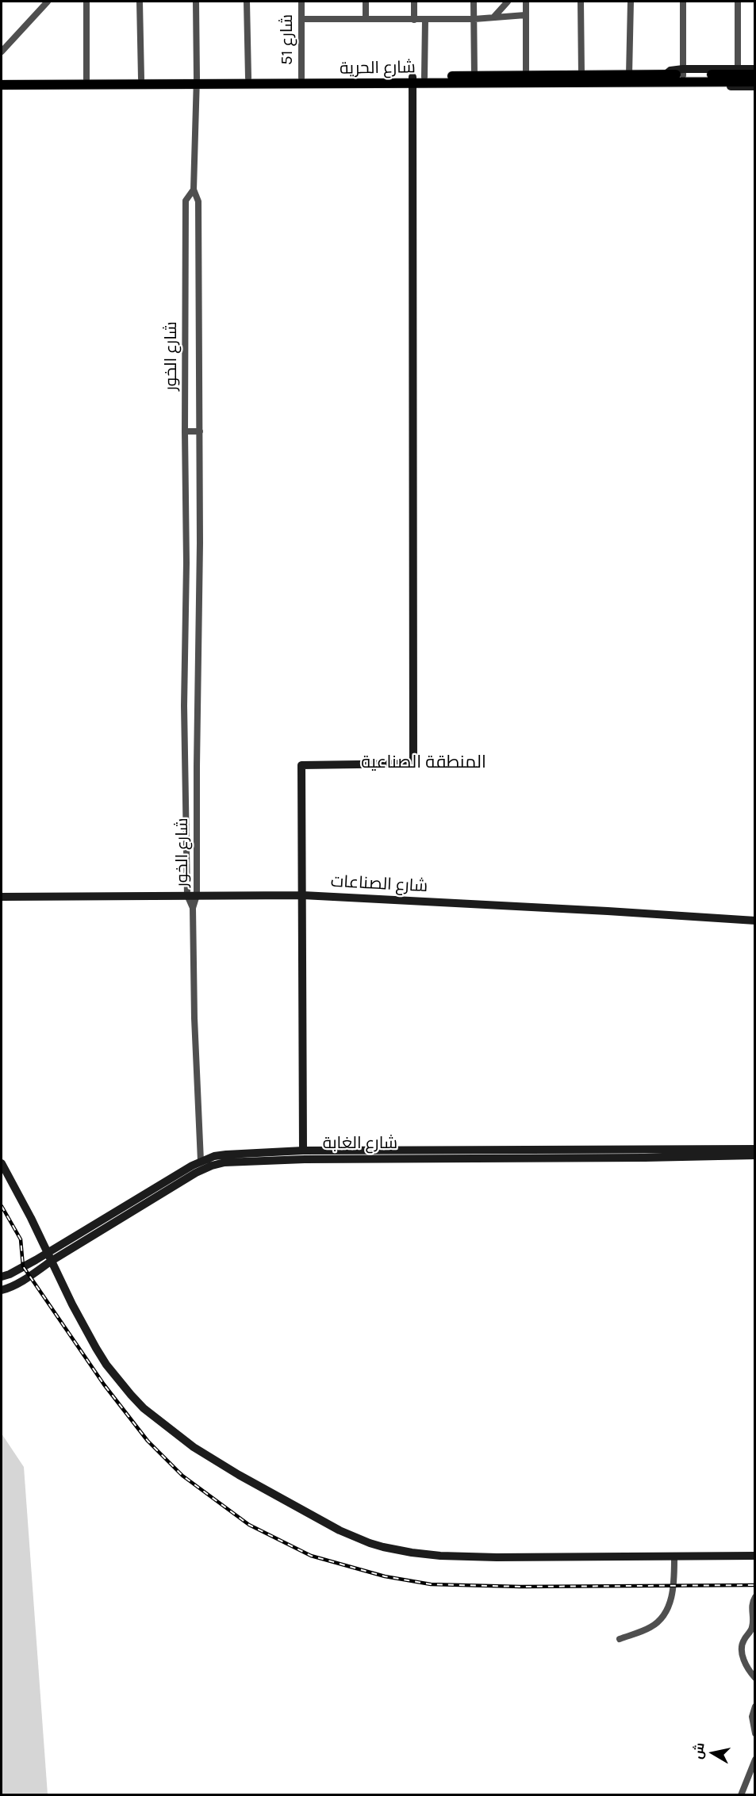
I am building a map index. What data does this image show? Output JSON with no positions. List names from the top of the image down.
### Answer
{
  "streets": {
    "main road": ["شارع الحرية"],
    "street": [
      "شارع 51",
      "شارع الخور",
      "شارع الصناعات",
      "شارع الغابة"
    ]
  },
  "crossings": [
    ["شارع 51", "شارع الحرية"],
    ["شارع الحرية", "شارع الخور"],
    ["شارع الخور", "شارع الصناعات"],
    ["شارع الخور", "شارع الغابة"]
  ],
  "districts": ["المنطقة الصناعية"],
  "north": "left"
}
